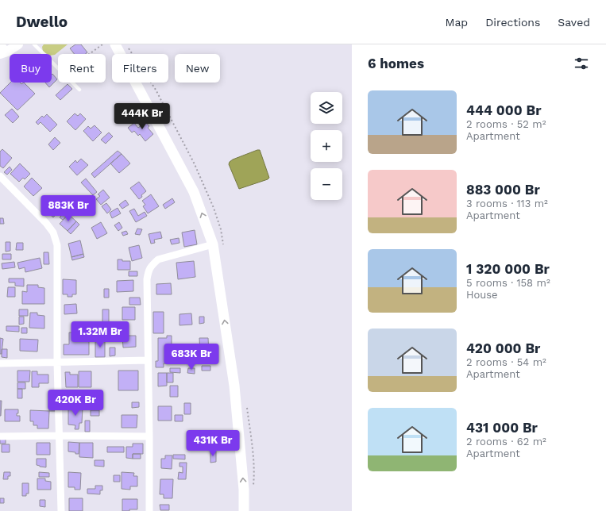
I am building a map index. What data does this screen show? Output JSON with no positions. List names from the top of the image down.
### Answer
{
  "page": {
    "header": "Dwello",
    "nav": ["Map", "Directions", "Saved"],
    "heading": "6 homes",
    "chip": [
      "Buy",
      "Rent",
      "Filters",
      "New"
    ],
    "list": [
      {
        "name": "444 000 Br",
        "note": "2 rooms · 52 m² · Apartment"
      },
      {
        "name": "883 000 Br",
        "note": "3 rooms · 113 m² · Apartment"
      },
      {
        "name": "1 320 000 Br",
        "note": "5 rooms · 158 m² · House"
      },
      {
        "name": "420 000 Br",
        "note": "2 rooms · 54 m² · Apartment"
      },
      {
        "name": "431 000 Br",
        "note": "2 rooms · 62 m² · Apartment"
      }
    ],
    "map_buttons": ["+", "−"],
    "price": [
      "444K Br",
      "883K Br",
      "1.32M Br",
      "683K Br",
      "420K Br",
      "431K Br"
    ]
  }
}
